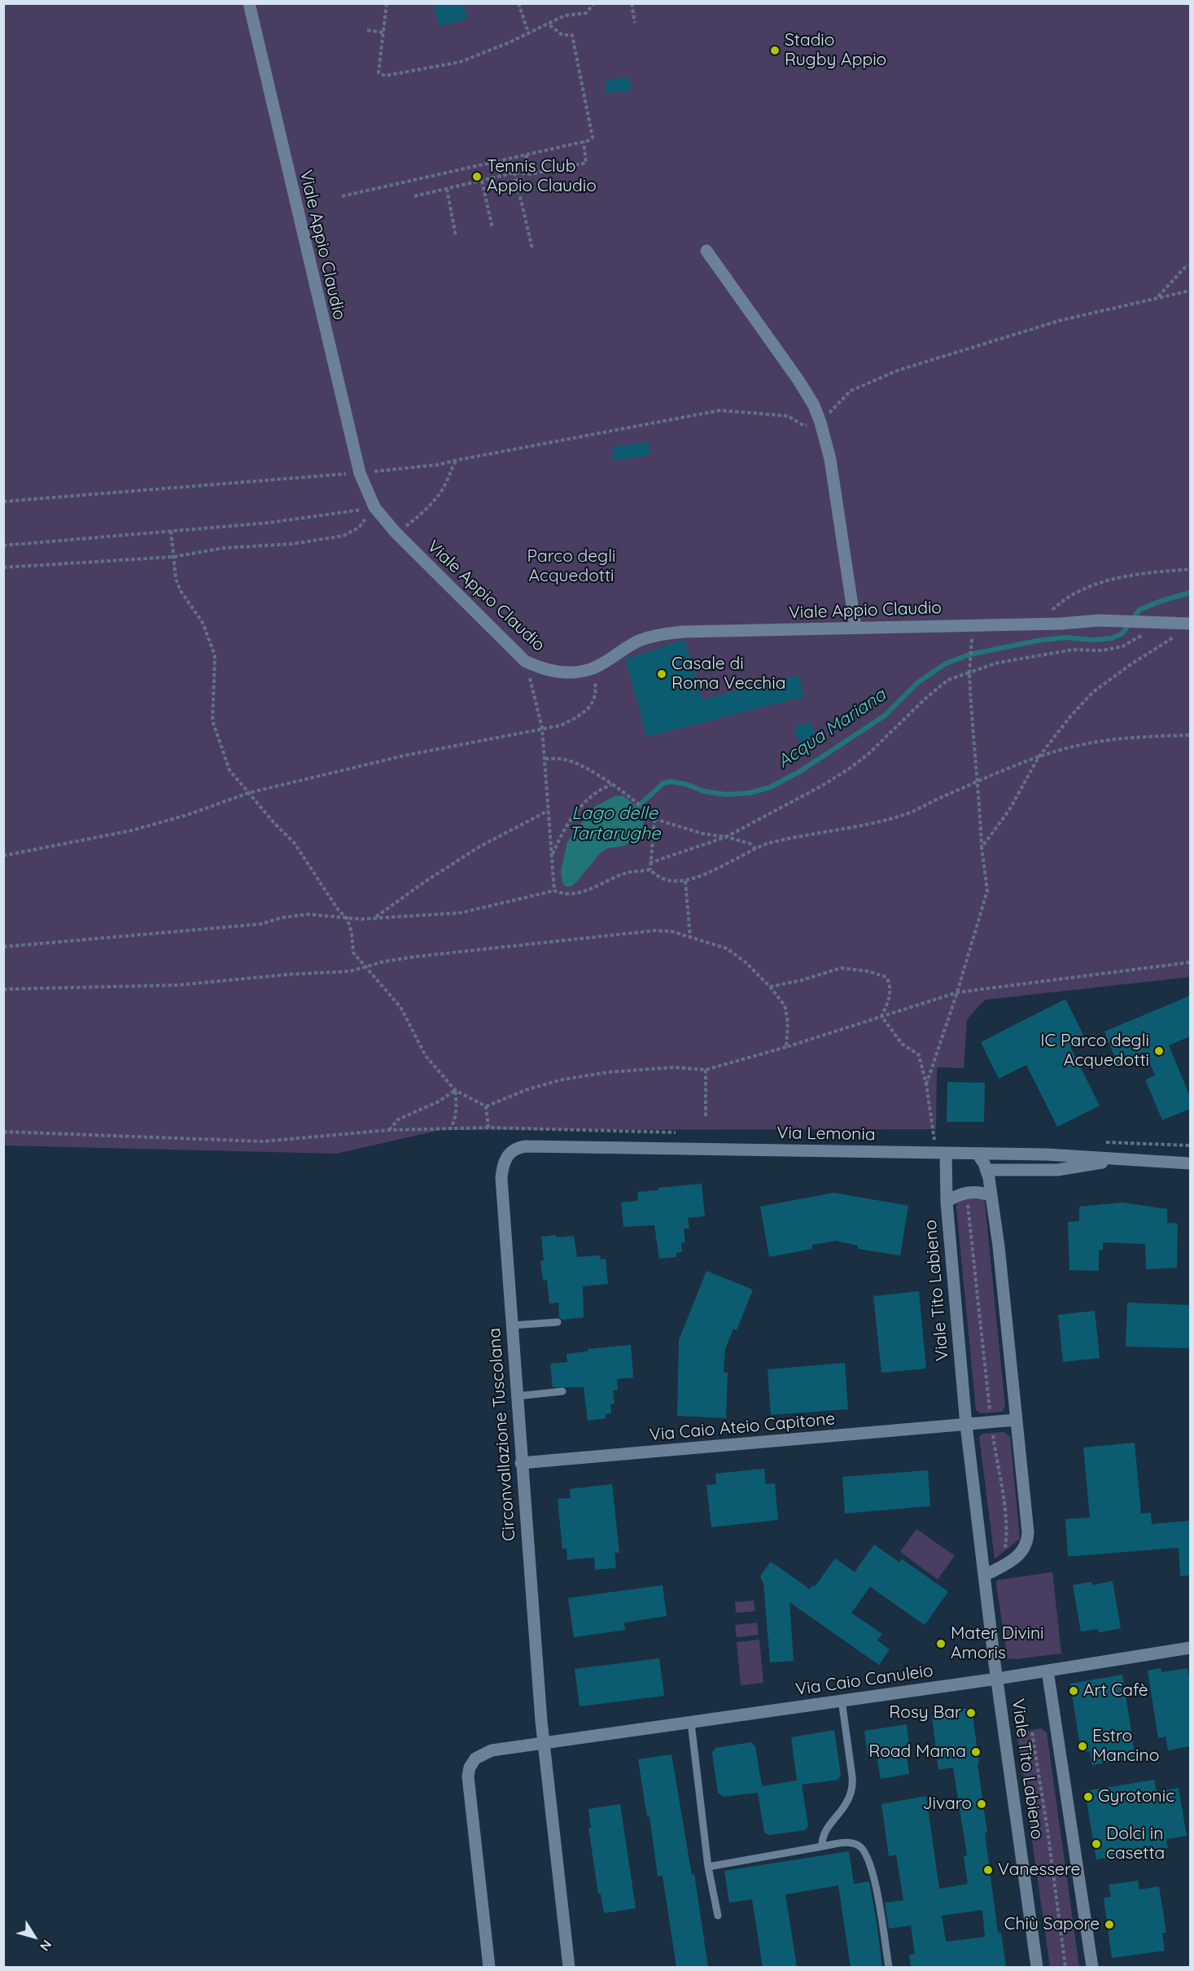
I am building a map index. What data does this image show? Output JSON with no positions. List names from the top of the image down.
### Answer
{
  "streets": {
    "street": [
      "Viale Appio Claudio",
      "Via Lemonia",
      "Viale Tito Labieno",
      "Via Caio Ateio Capitone",
      "Circonvallazione Tuscolana",
      "Via Caio Canuleio"
    ]
  },
  "crossings": [
    ["Via Lemonia", "Viale Tito Labieno"],
    ["Via Lemonia", "Circonvallazione Tuscolana"],
    ["Viale Tito Labieno", "Via Caio Ateio Capitone"],
    ["Viale Tito Labieno", "Via Caio Canuleio"],
    ["Via Caio Ateio Capitone", "Circonvallazione Tuscolana"],
    ["Circonvallazione Tuscolana", "Via Caio Canuleio"]
  ],
  "water": ["Acqua Mariana", "Lago delle Tartarughe"],
  "parks": ["Parco degli Acquedotti"],
  "places": [
    "Stadio Rugby Appio",
    "Tennis Club Appio Claudio",
    "Casale di Roma Vecchia",
    "IC Parco degli Acquedotti",
    "Mater Divini Amoris",
    "Art Cafè",
    "Rosy Bar",
    "Estro Mancino",
    "Road Mama",
    "Gyrotonic",
    "Jivaro",
    "Dolci in casetta",
    "Vanessere",
    "Chiù Sapore"
  ],
  "north": "bottom right"
}
